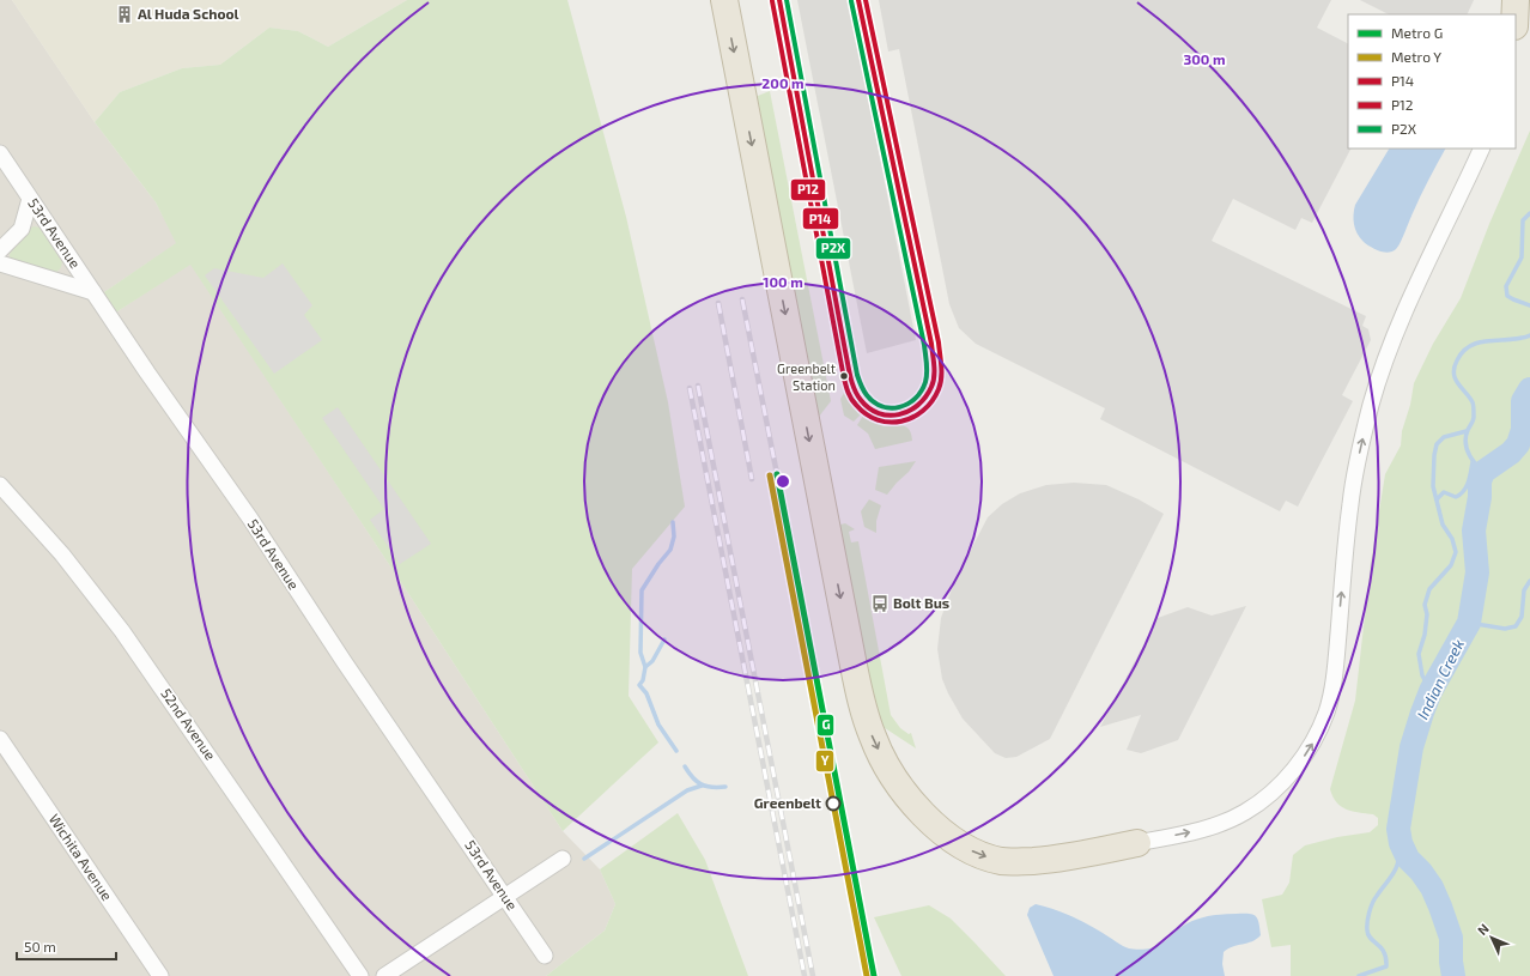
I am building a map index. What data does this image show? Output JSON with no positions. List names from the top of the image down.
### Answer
{
  "streets": {
    "street": ["53rd Avenue", "52nd Avenue", "Wichita Avenue"]
  },
  "water": ["Indian Creek"],
  "places": {
    "building": ["Al Huda School"],
    "other": ["Greenbelt Station", "Greenbelt"],
    "bus stop": ["Bolt Bus"]
  },
  "lines": [
    "transit line P14",
    "transit line P12",
    "transit line P2X",
    "metro line G",
    "metro line Y"
  ],
  "legend": [
    "Metro G",
    "Metro Y",
    "P14",
    "P12",
    "P2X"
  ],
  "scale_bar": "50 m",
  "north": "top left",
  "rings": ["300 m", "200 m", "100 m"]
}
